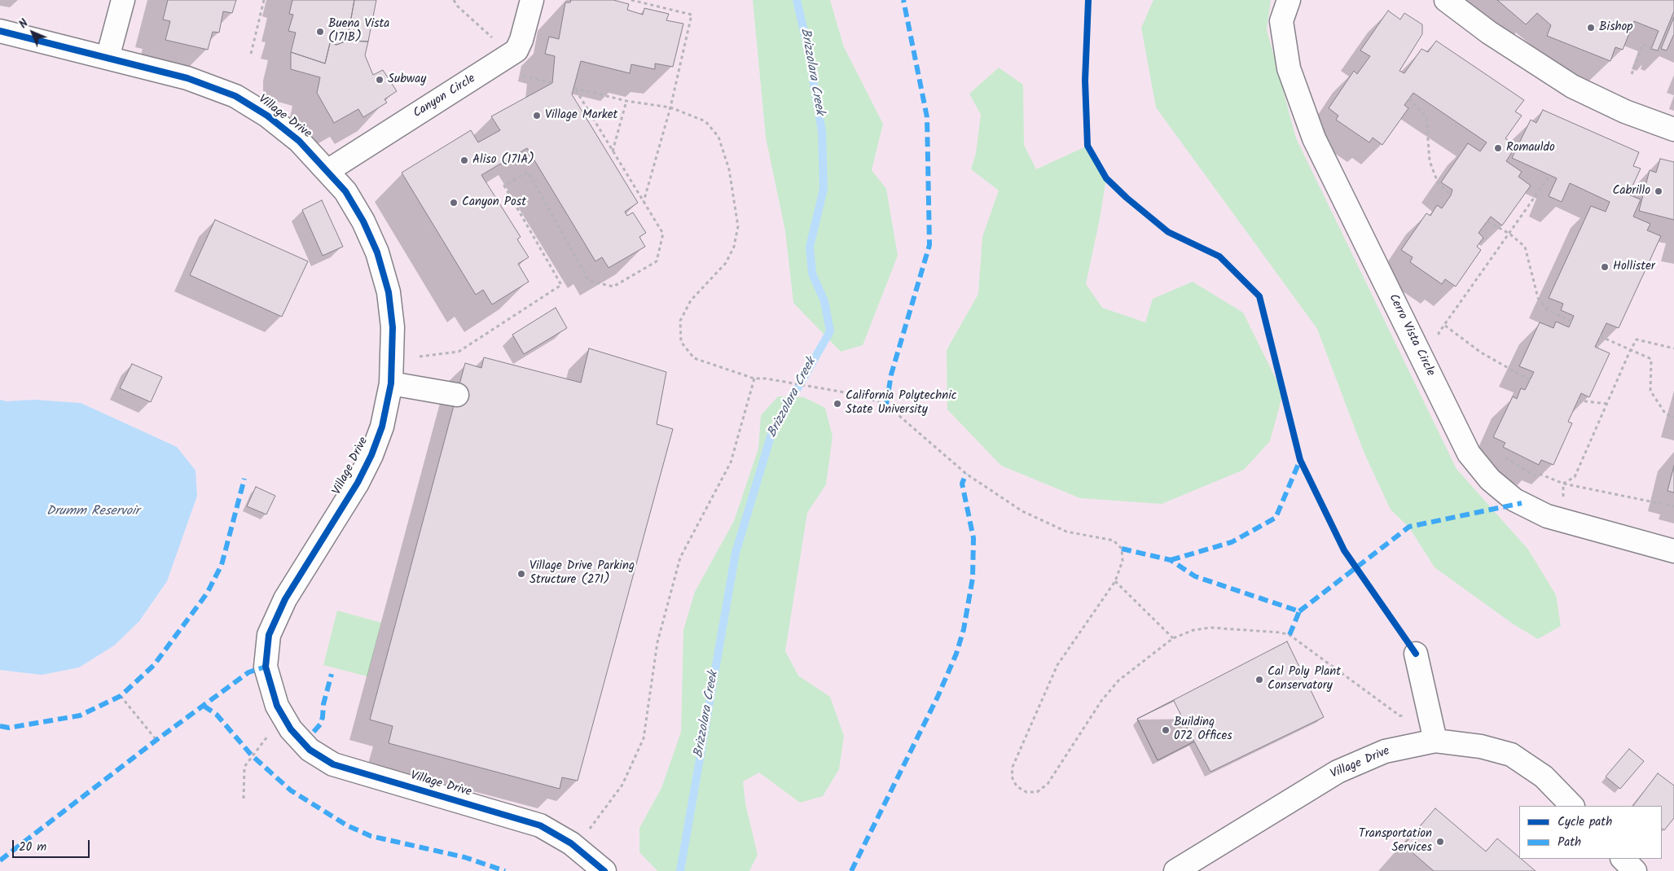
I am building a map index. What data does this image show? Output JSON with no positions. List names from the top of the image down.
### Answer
{
  "streets": {
    "street": ["Canyon Circle", "Village Drive", "Cerro Vista Circle"]
  },
  "crossings": [
    ["Canyon Circle", "Village Drive"]
  ],
  "water": ["Brizzolara Creek", "Drumm Reservoir"],
  "places": [
    "Bishop",
    "Buena Vista (171B)",
    "Subway",
    "Village Market",
    "Romauldo",
    "Aliso (171A)",
    "Cabrillo",
    "Canyon Post",
    "Hollister",
    "California Polytechnic State University",
    "Village Drive Parking Structure (271)",
    "Cal Poly Plant Conservatory",
    "Building 072 Offices",
    "Transportation Services"
  ],
  "legend": ["Cycle path", "Path"],
  "scale_bar": "20 m",
  "north": "top left"
}
